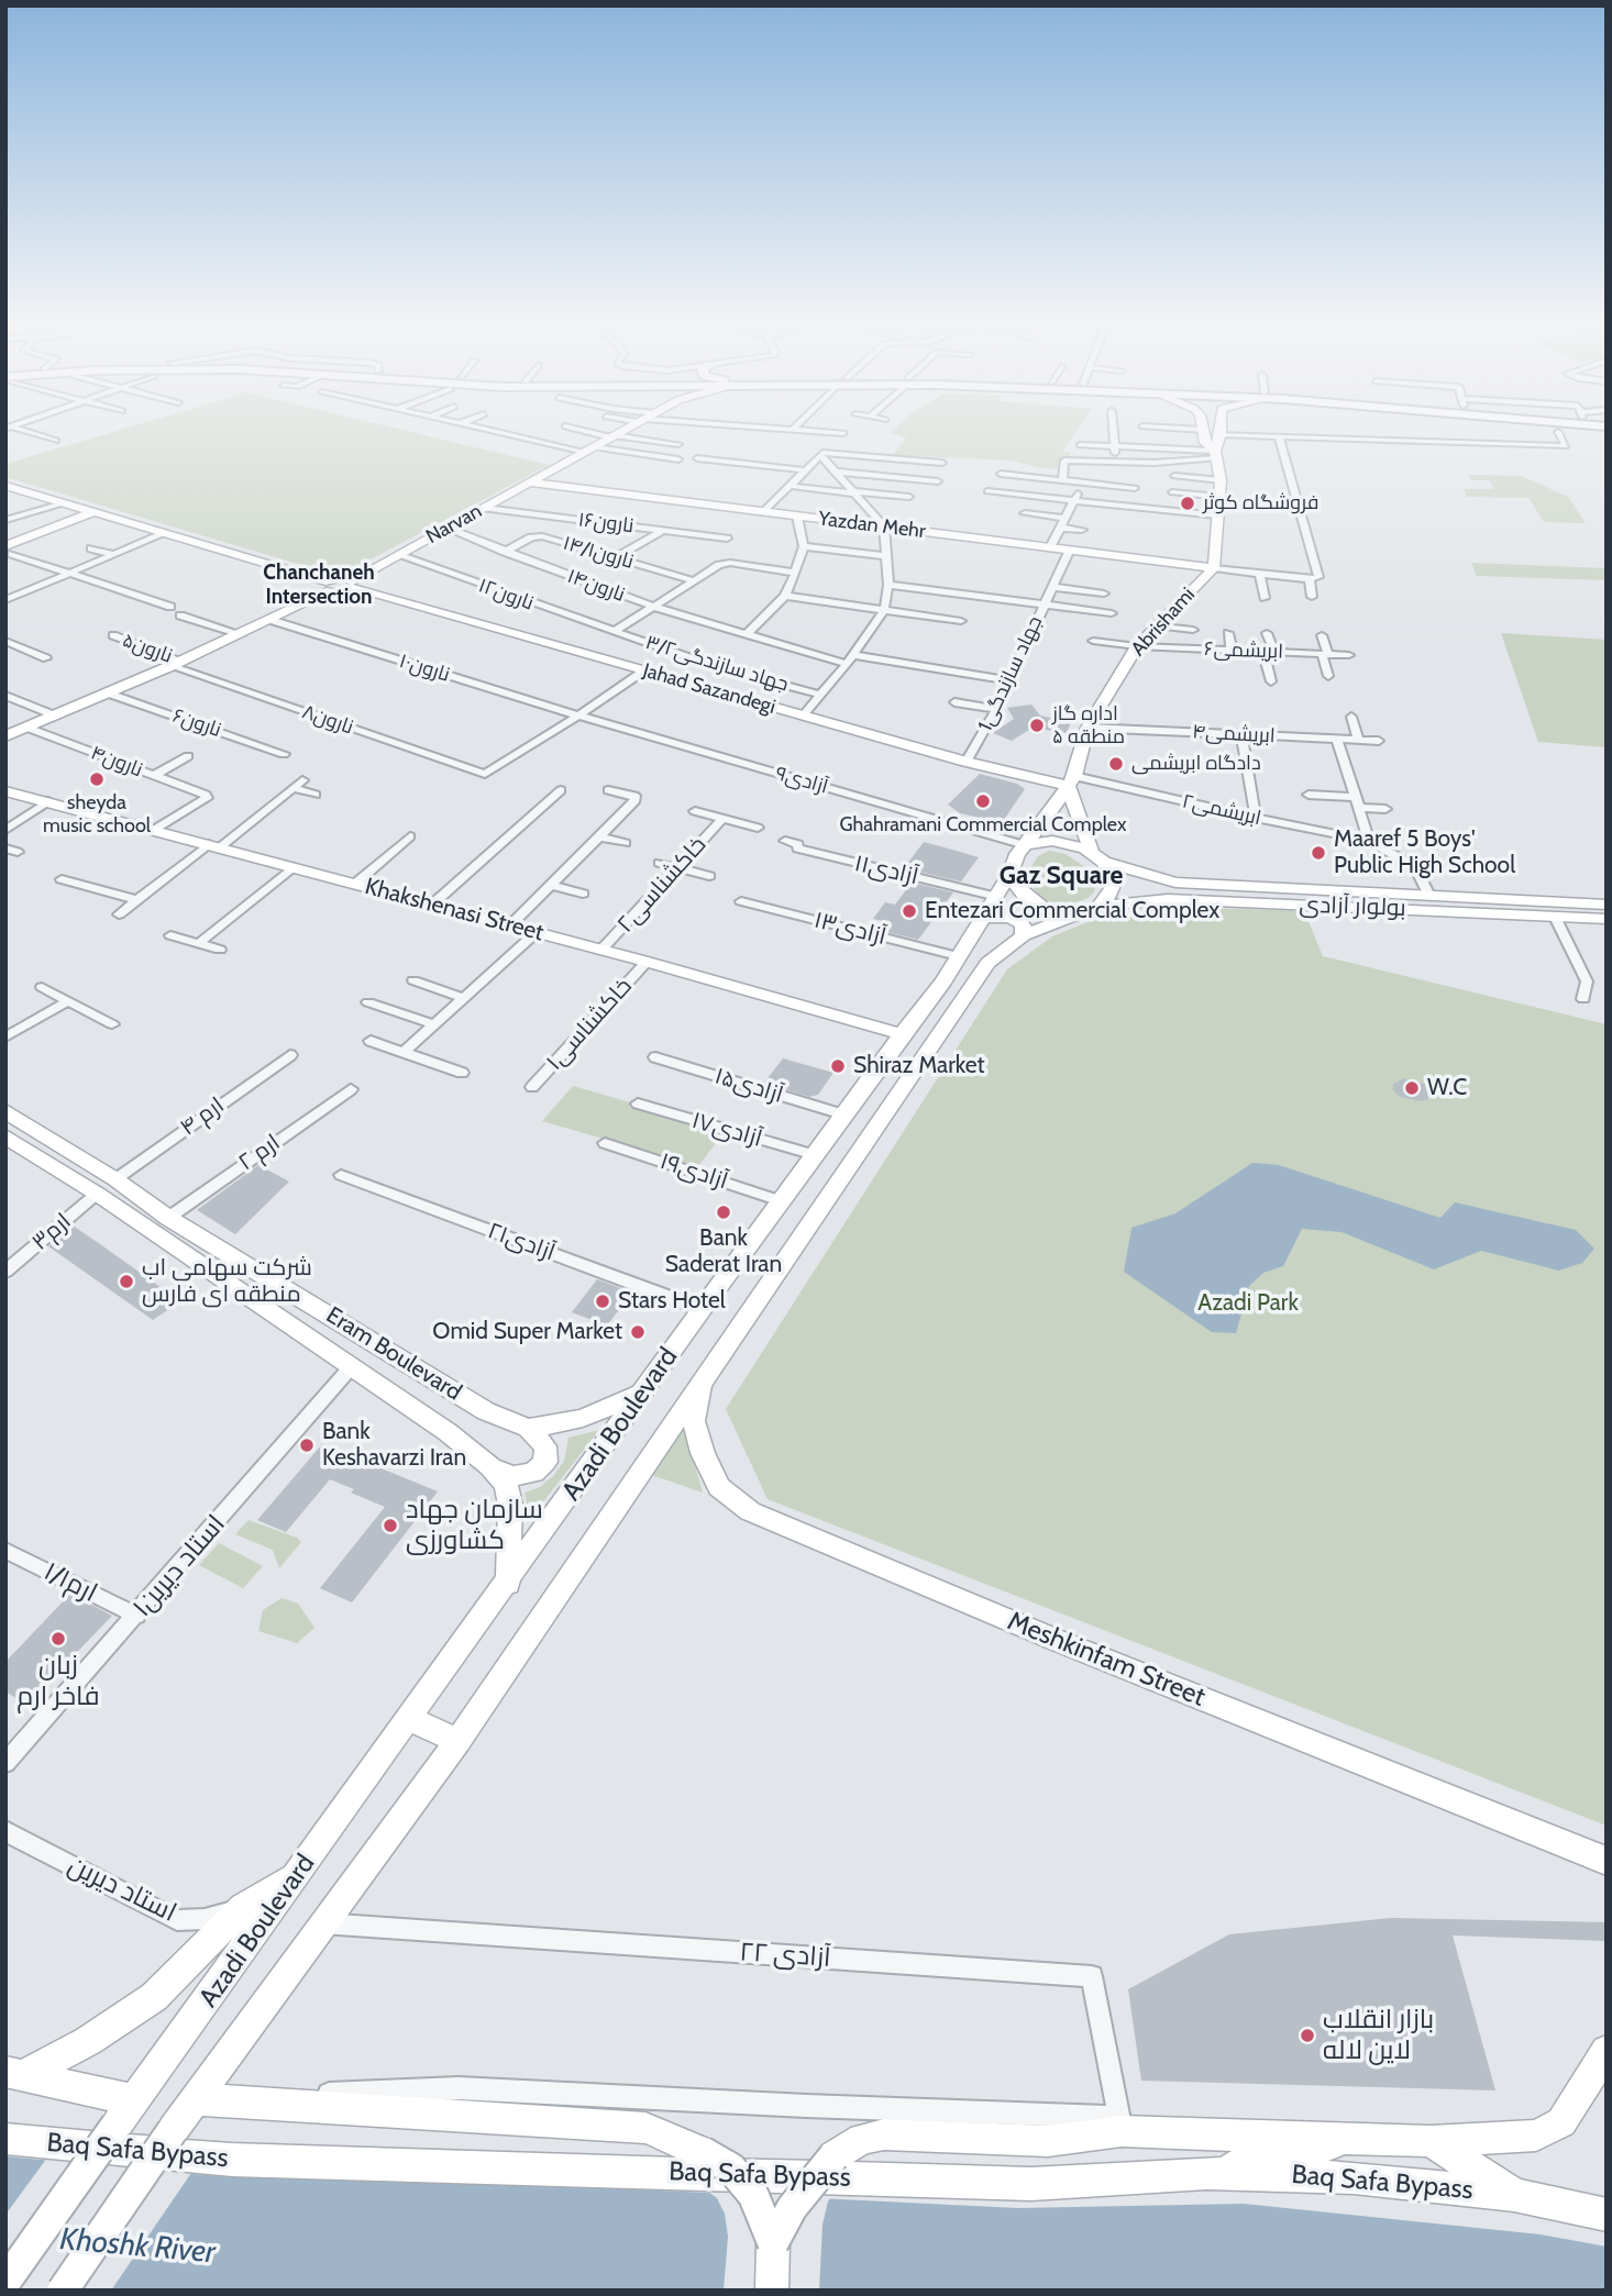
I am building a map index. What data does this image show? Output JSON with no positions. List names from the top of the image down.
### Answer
{
  "streets": {
    "main road": [
      "Narvan",
      "Yazdan Mehr",
      "Abrishami",
      "Jahad Sazandegi",
      "بولوار آزادی",
      "Khakshenasi Street",
      "Eram Boulevard",
      "Azadi Boulevard",
      "Meshkinfam Street",
      "Baq Safa Bypass"
    ],
    "street": [
      "نارون۱۶",
      "۱۴/۱نارون",
      "نارون۱۴",
      "نارون۱۲",
      "نارون۵",
      "ابریشمی۶",
      "۳/۲جهاد سازندگی",
      "نارون۱۰",
      "1جهاد سازندگی",
      "نارون۸",
      "نارون۶",
      "ابریشمی۴",
      "نارون۴",
      "آزادی۹",
      "ابریشمی۲",
      "آزادی۱۱",
      "خاکشناسی۲",
      "آزادی۱۳",
      "خاکشناسی۱",
      "آزادی۱۵",
      "ارم ۴",
      "آزادی۱۷",
      "ارم ۲",
      "آزادی۱۹",
      "ارم۳",
      "آزادی۲۱",
      "استاد دیرین۱",
      "۱/۱ارم",
      "استاد دیرین",
      "آزادی ۲۲"
    ]
  },
  "crossings": [
    ["نارون۱۶", "Narvan"],
    ["Narvan", "Yazdan Mehr"],
    ["Narvan", "نارون۱۴"],
    ["Narvan", "نارون۱۲"],
    ["Narvan", "Jahad Sazandegi"],
    ["Yazdan Mehr", "Abrishami"],
    ["Yazdan Mehr", "1جهاد سازندگی"],
    ["۱۴/۱نارون", "نارون۱۴"],
    ["نارون۱۲", "۳/۲جهاد سازندگی"],
    ["Abrishami", "ابریشمی۶"],
    ["Abrishami", "Jahad Sazandegi"],
    ["Abrishami", "ابریشمی۴"],
    ["Abrishami", "آزادی۹"],
    ["Abrishami", "ابریشمی۲"],
    ["Abrishami", "بولوار آزادی"],
    ["Abrishami", "Azadi Boulevard"],
    ["نارون۵", "نارون۸"],
    ["نارون۱۰", "نارون۸"],
    ["نارون۱۰", "آزادی۹"],
    ["1جهاد سازندگی", "Jahad Sazandegi"],
    ["Jahad Sazandegi", "ابریشمی۲"],
    ["نارون۸", "آزادی۹"],
    ["آزادی۹", "بولوار آزادی"],
    ["آزادی۹", "Azadi Boulevard"],
    ["ابریشمی۲", "بولوار آزادی"],
    ["آزادی۱۱", "Azadi Boulevard"],
    ["خاکشناسی۲", "Khakshenasi Street"],
    ["بولوار آزادی", "Azadi Boulevard"],
    ["Khakshenasi Street", "خاکشناسی۱"],
    ["Khakshenasi Street", "Azadi Boulevard"],
    ["آزادی۱۳", "Azadi Boulevard"],
    ["آزادی۱۵", "Azadi Boulevard"],
    ["ارم ۴", "Eram Boulevard"],
    ["آزادی۱۷", "Azadi Boulevard"],
    ["ارم ۲", "Eram Boulevard"],
    ["آزادی۱۹", "Azadi Boulevard"],
    ["ارم۳", "Eram Boulevard"],
    ["آزادی۲۱", "Azadi Boulevard"],
    ["Eram Boulevard", "Azadi Boulevard"],
    ["Eram Boulevard", "استاد دیرین۱"],
    ["Azadi Boulevard", "Meshkinfam Street"],
    ["Azadi Boulevard", "آزادی ۲۲"],
    ["استاد دیرین۱", "۱/۱ارم"]
  ],
  "districts": ["Chanchaneh Intersection", "Gaz Square"],
  "water": ["Khoshk River"],
  "parks": ["Azadi Park"],
  "places": [
    "فروشگاه کوثر",
    "اداره گاز منطقه ۵",
    "دادگاه ابریشمی",
    "sheyda music school",
    "Ghahramani Commercial Complex",
    "Maaref 5 Boys' Public High School",
    "Entezari Commercial Complex",
    "Shiraz Market",
    "W.C",
    "Bank Saderat Iran",
    "شرکت سهامی اب منطقه ای فارس",
    "Stars Hotel",
    "Omid Super Market",
    "Bank Keshavarzi Iran",
    "سازمان جهاد کشاورزی",
    "زبان فاخر ارم",
    "بازار انقلاب لاین لاله"
  ]
}
